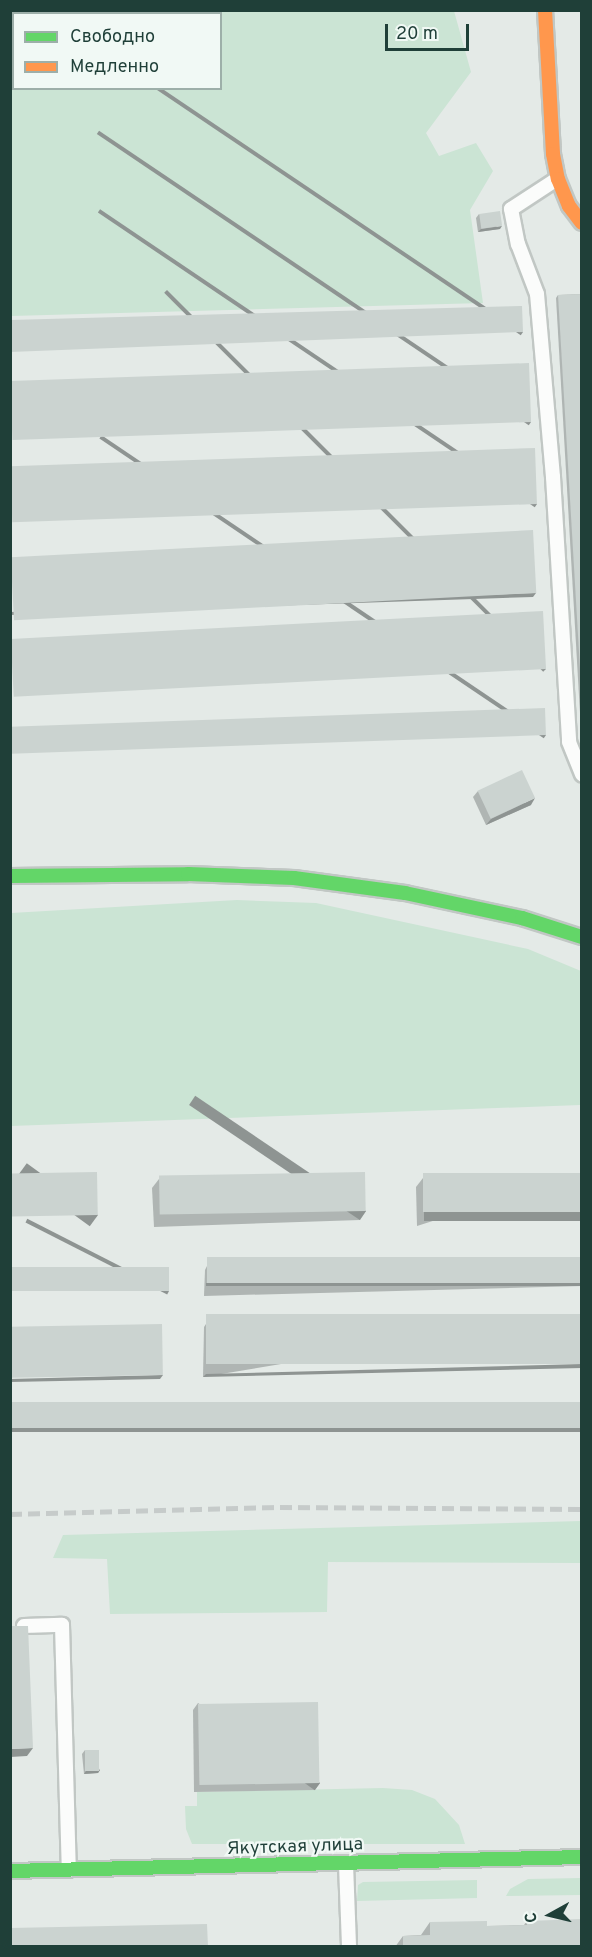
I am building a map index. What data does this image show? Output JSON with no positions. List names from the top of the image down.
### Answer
{
  "streets": {
    "street": ["Якутская улица"]
  },
  "legend": ["Свободно", "Медленно"],
  "scale_bar": "20 m",
  "north": "left"
}
